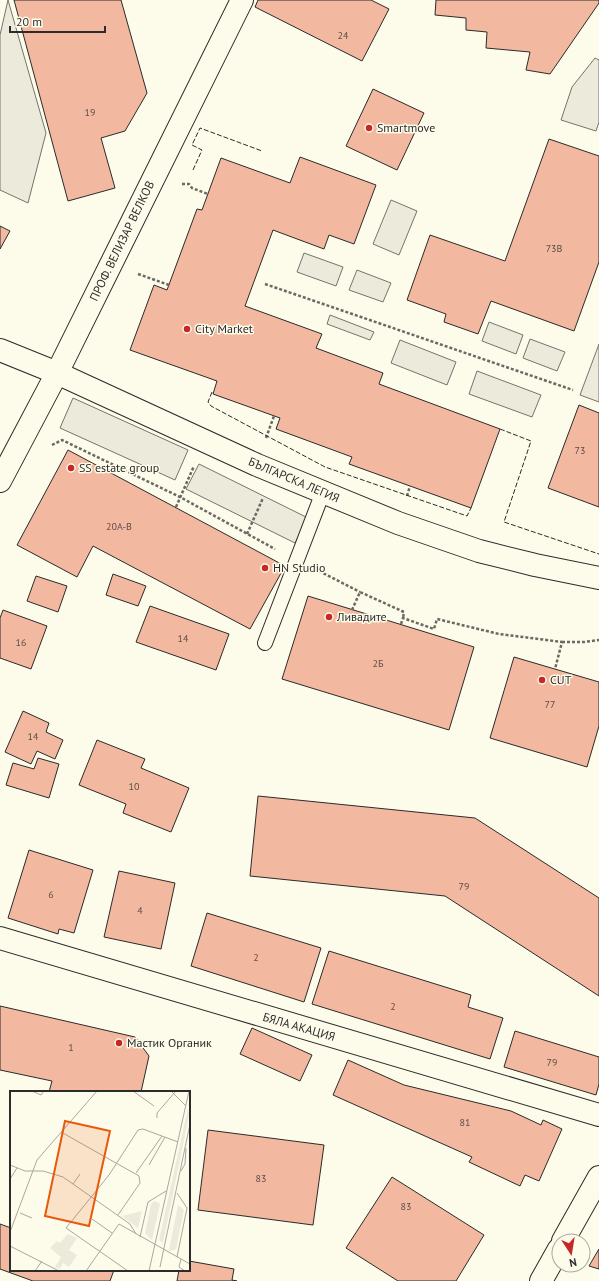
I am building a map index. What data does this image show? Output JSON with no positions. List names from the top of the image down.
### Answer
{
  "streets": {
    "street": ["ПРОФ. ВЕЛИЗАР ВЕЛКОВ", "БЪЛГАРСКА ЛЕГИЯ", "БЯЛА АКАЦИЯ"]
  },
  "crossings": [
    ["ПРОФ. ВЕЛИЗАР ВЕЛКОВ", "БЪЛГАРСКА ЛЕГИЯ"]
  ],
  "places": [
    "Smartmove",
    "City Market",
    "SS estate group",
    "HN Studio",
    "Ливадите",
    "CUT",
    "Мастик Органик"
  ],
  "house_numbers": [
    "24",
    "19",
    "73В",
    "73",
    "20А-В",
    "14",
    "16",
    "2Б",
    "77",
    "14",
    "10",
    "79",
    "6",
    "4",
    "2",
    "2",
    "1",
    "79",
    "81",
    "83",
    "83"
  ],
  "scale_bar": "20 m",
  "north": "bottom"
}
